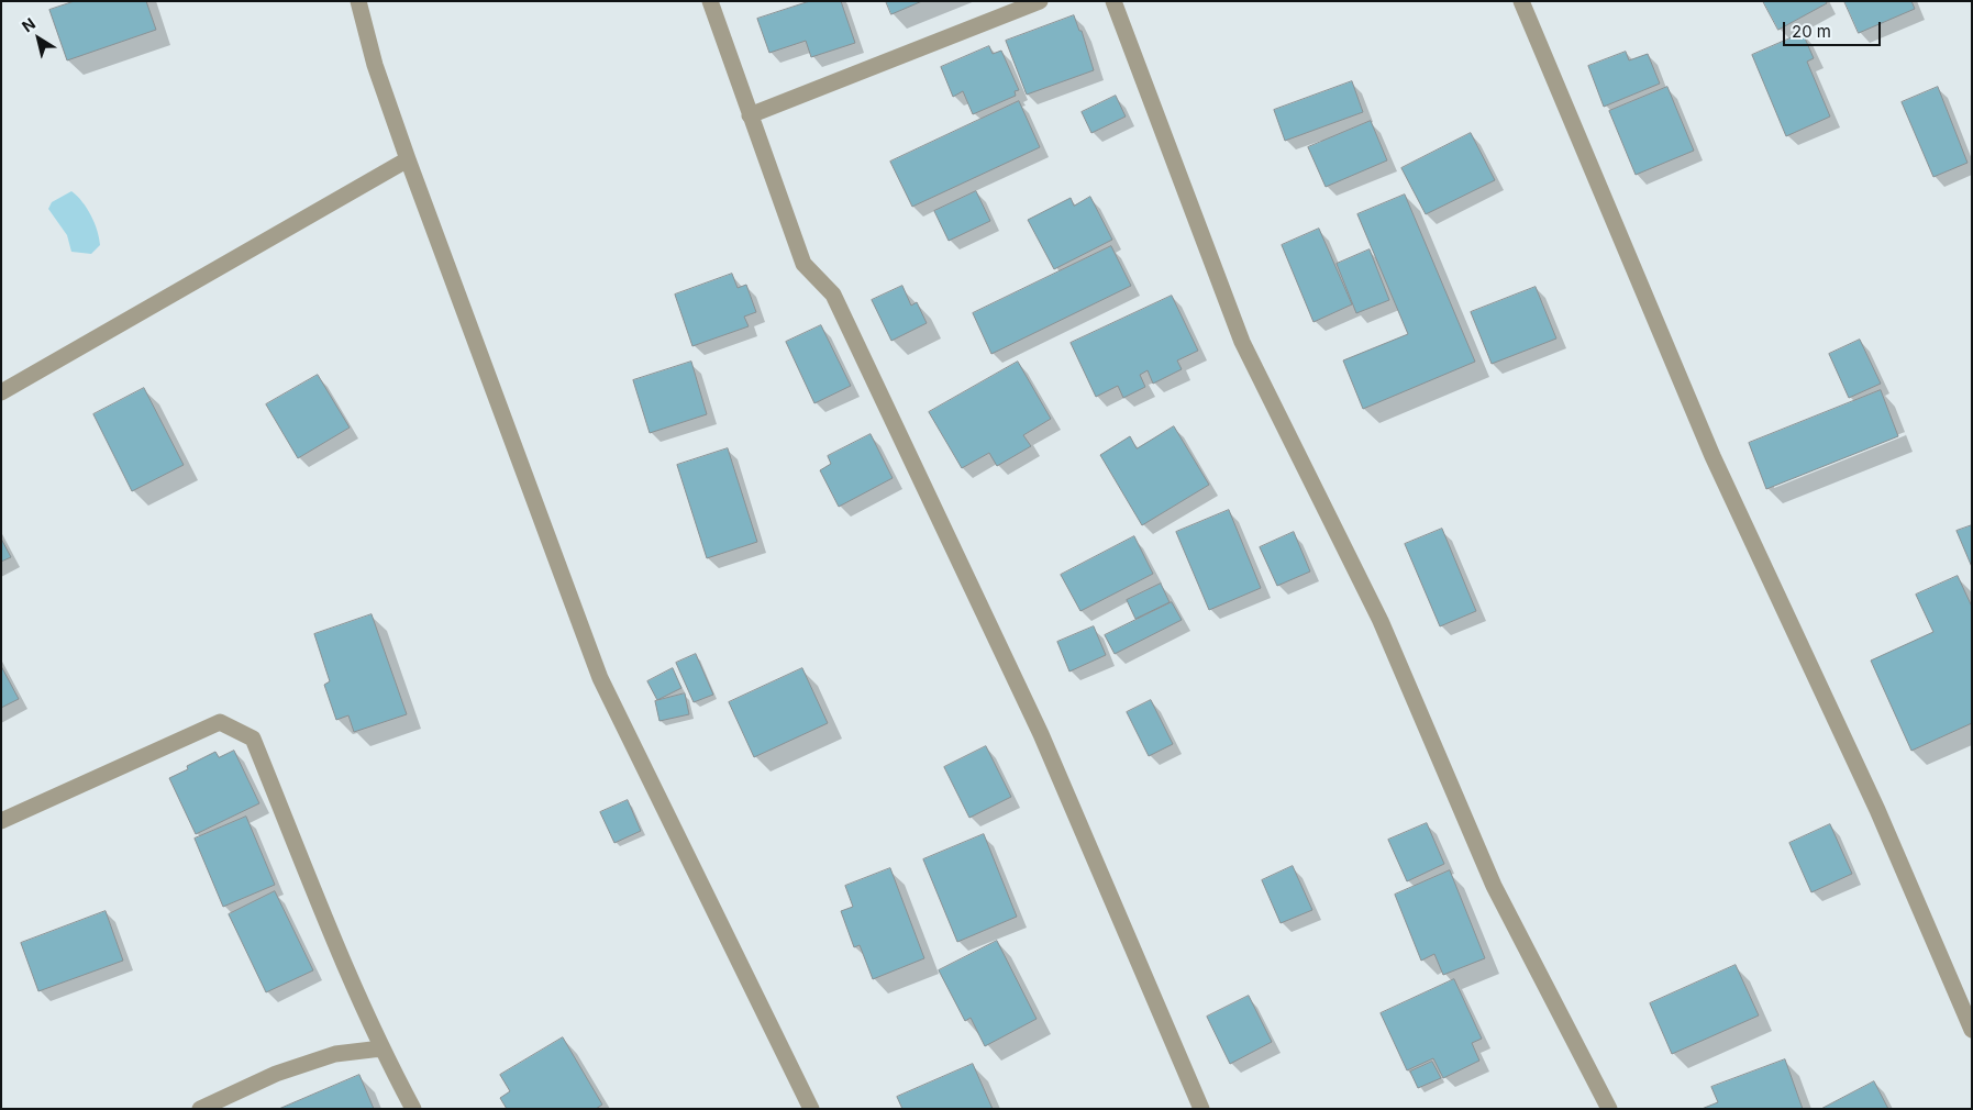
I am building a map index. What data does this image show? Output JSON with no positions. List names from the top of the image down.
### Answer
{
  "scale_bar": "20 m",
  "north": "top left"
}
